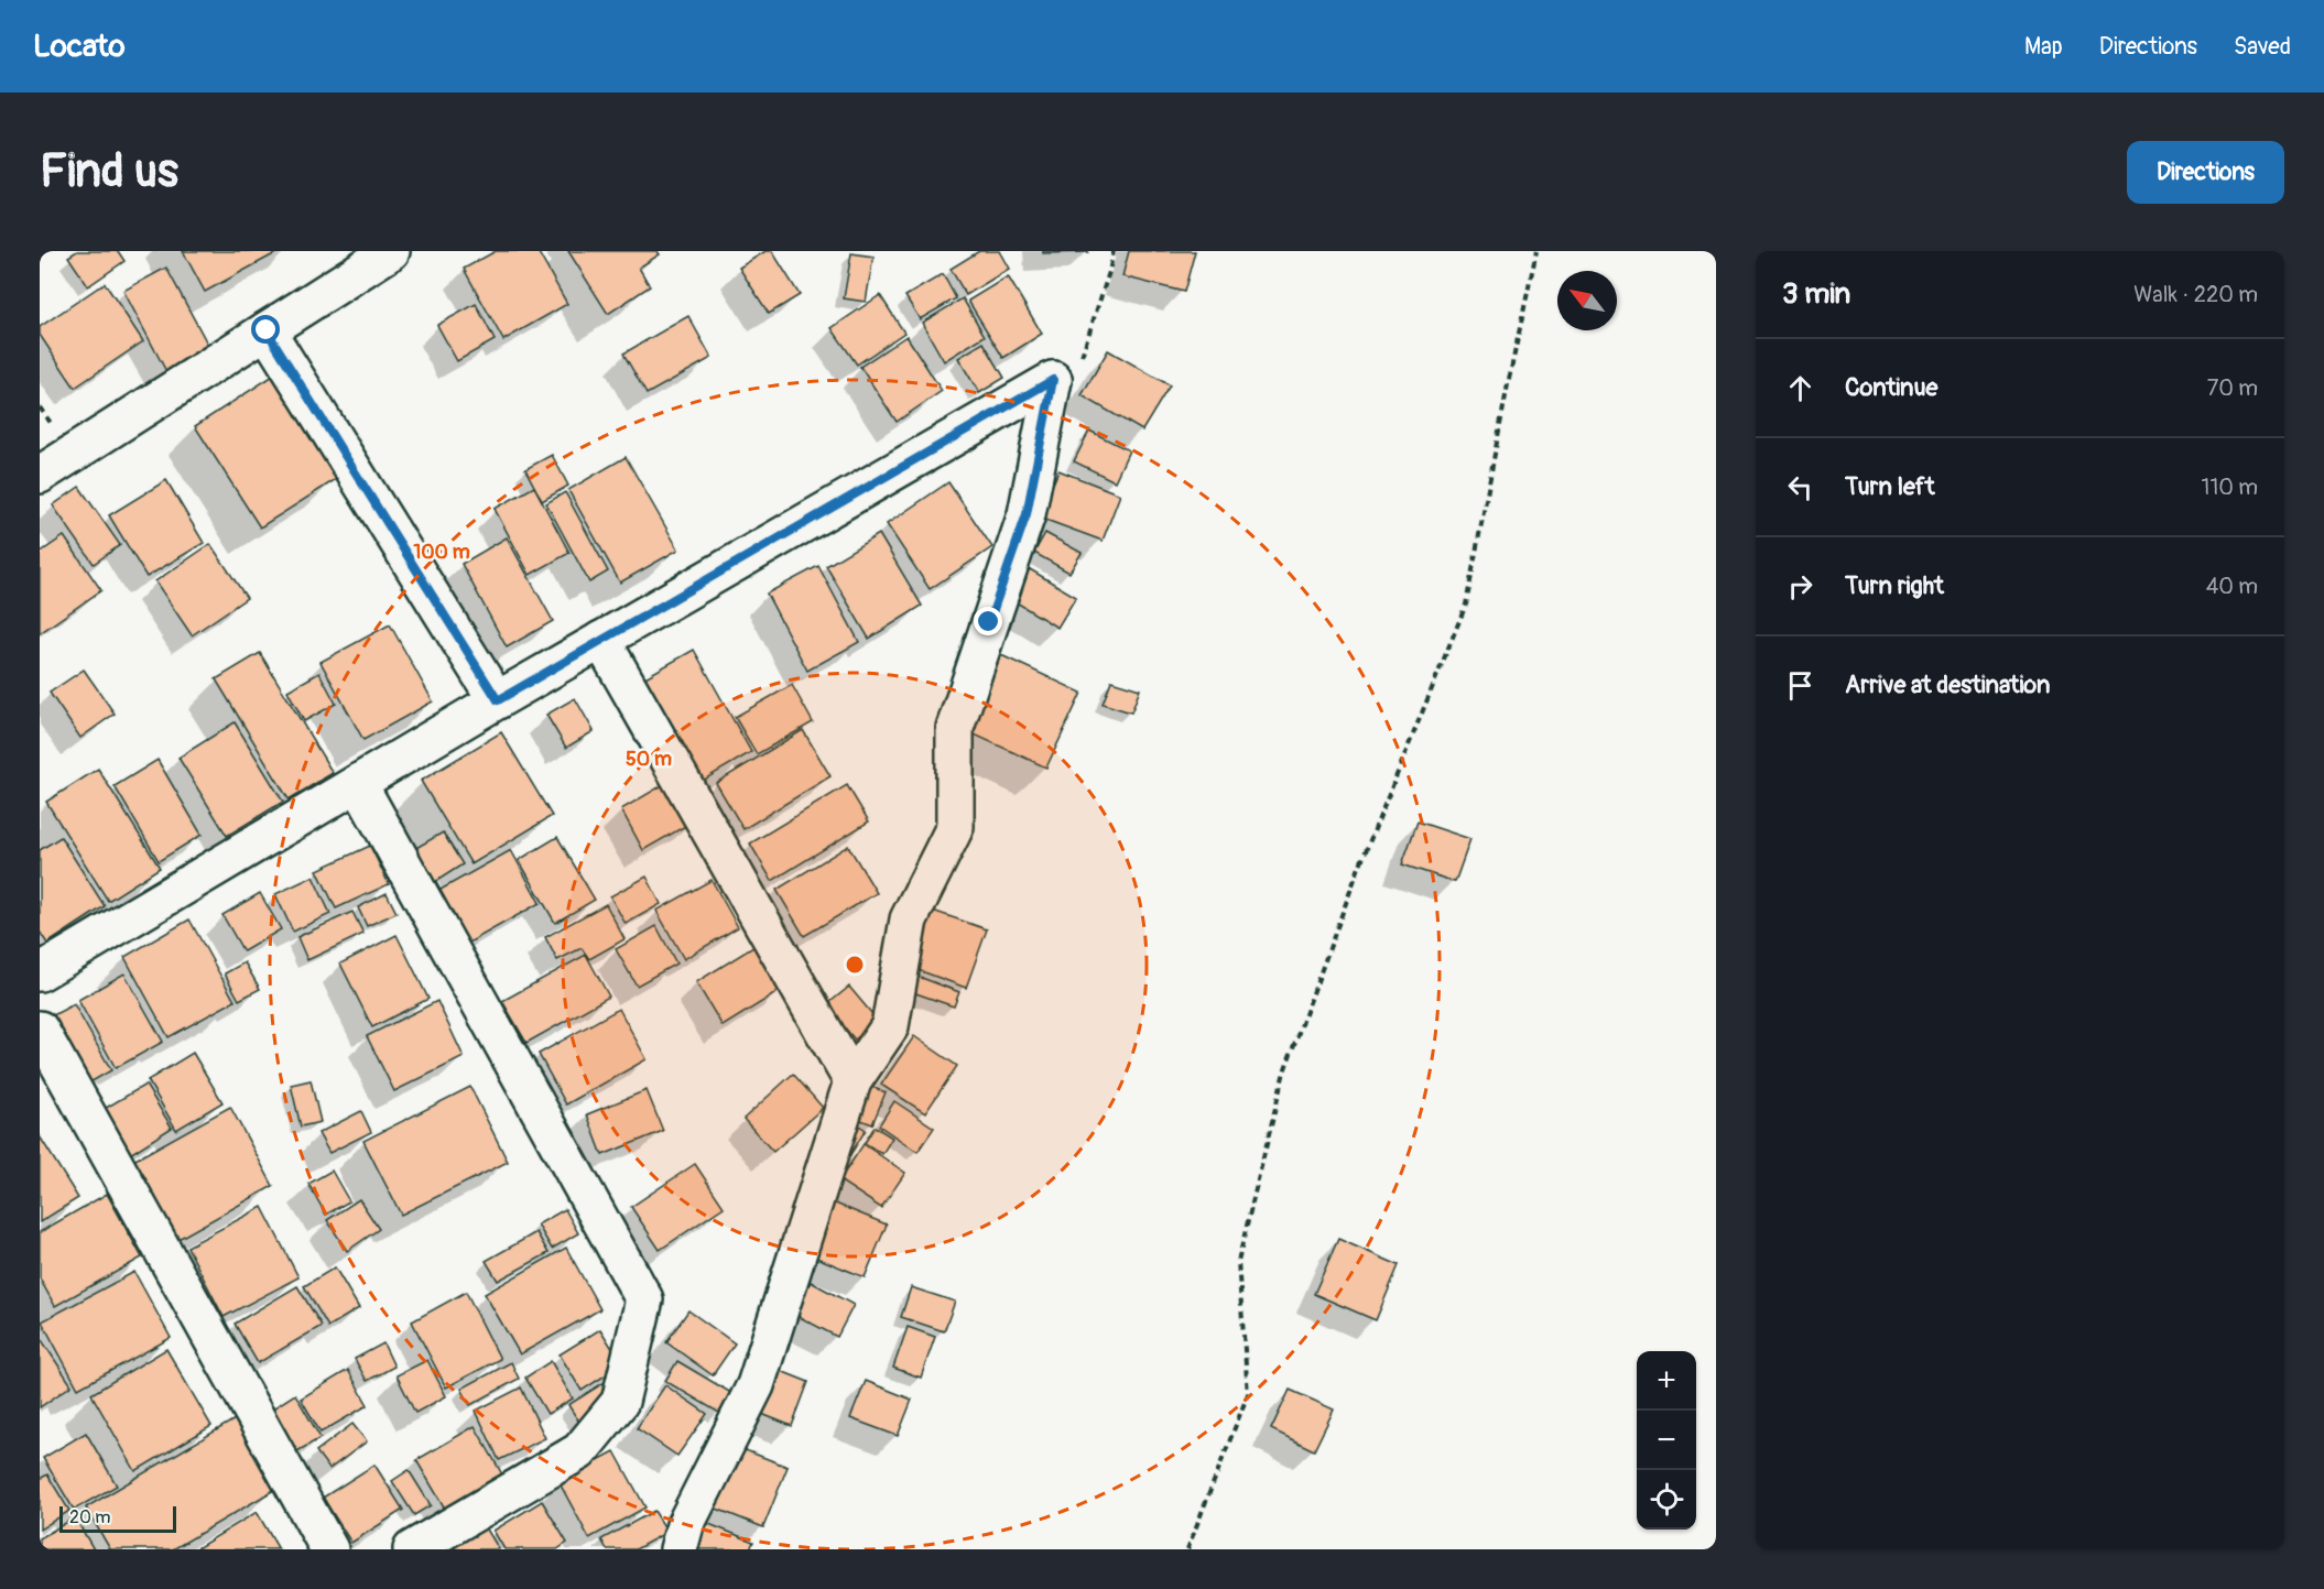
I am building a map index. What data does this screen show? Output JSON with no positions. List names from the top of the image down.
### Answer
{
  "scale_bar": "20 m",
  "north": "top left",
  "page": {
    "header": "Locato",
    "nav": ["Map", "Directions", "Saved"],
    "buttons": "Directions",
    "title": "Find us",
    "heading": ["3 min", "Walk · 220 m"],
    "list": [
      ["Continue", "70 m"],
      ["Turn left", "110 m"],
      ["Turn right", "40 m"],
      "Arrive at destination"
    ],
    "map_buttons": ["+", "−"],
    "scale": "20 m"
  },
  "rings": ["100 m", "50 m"]
}
